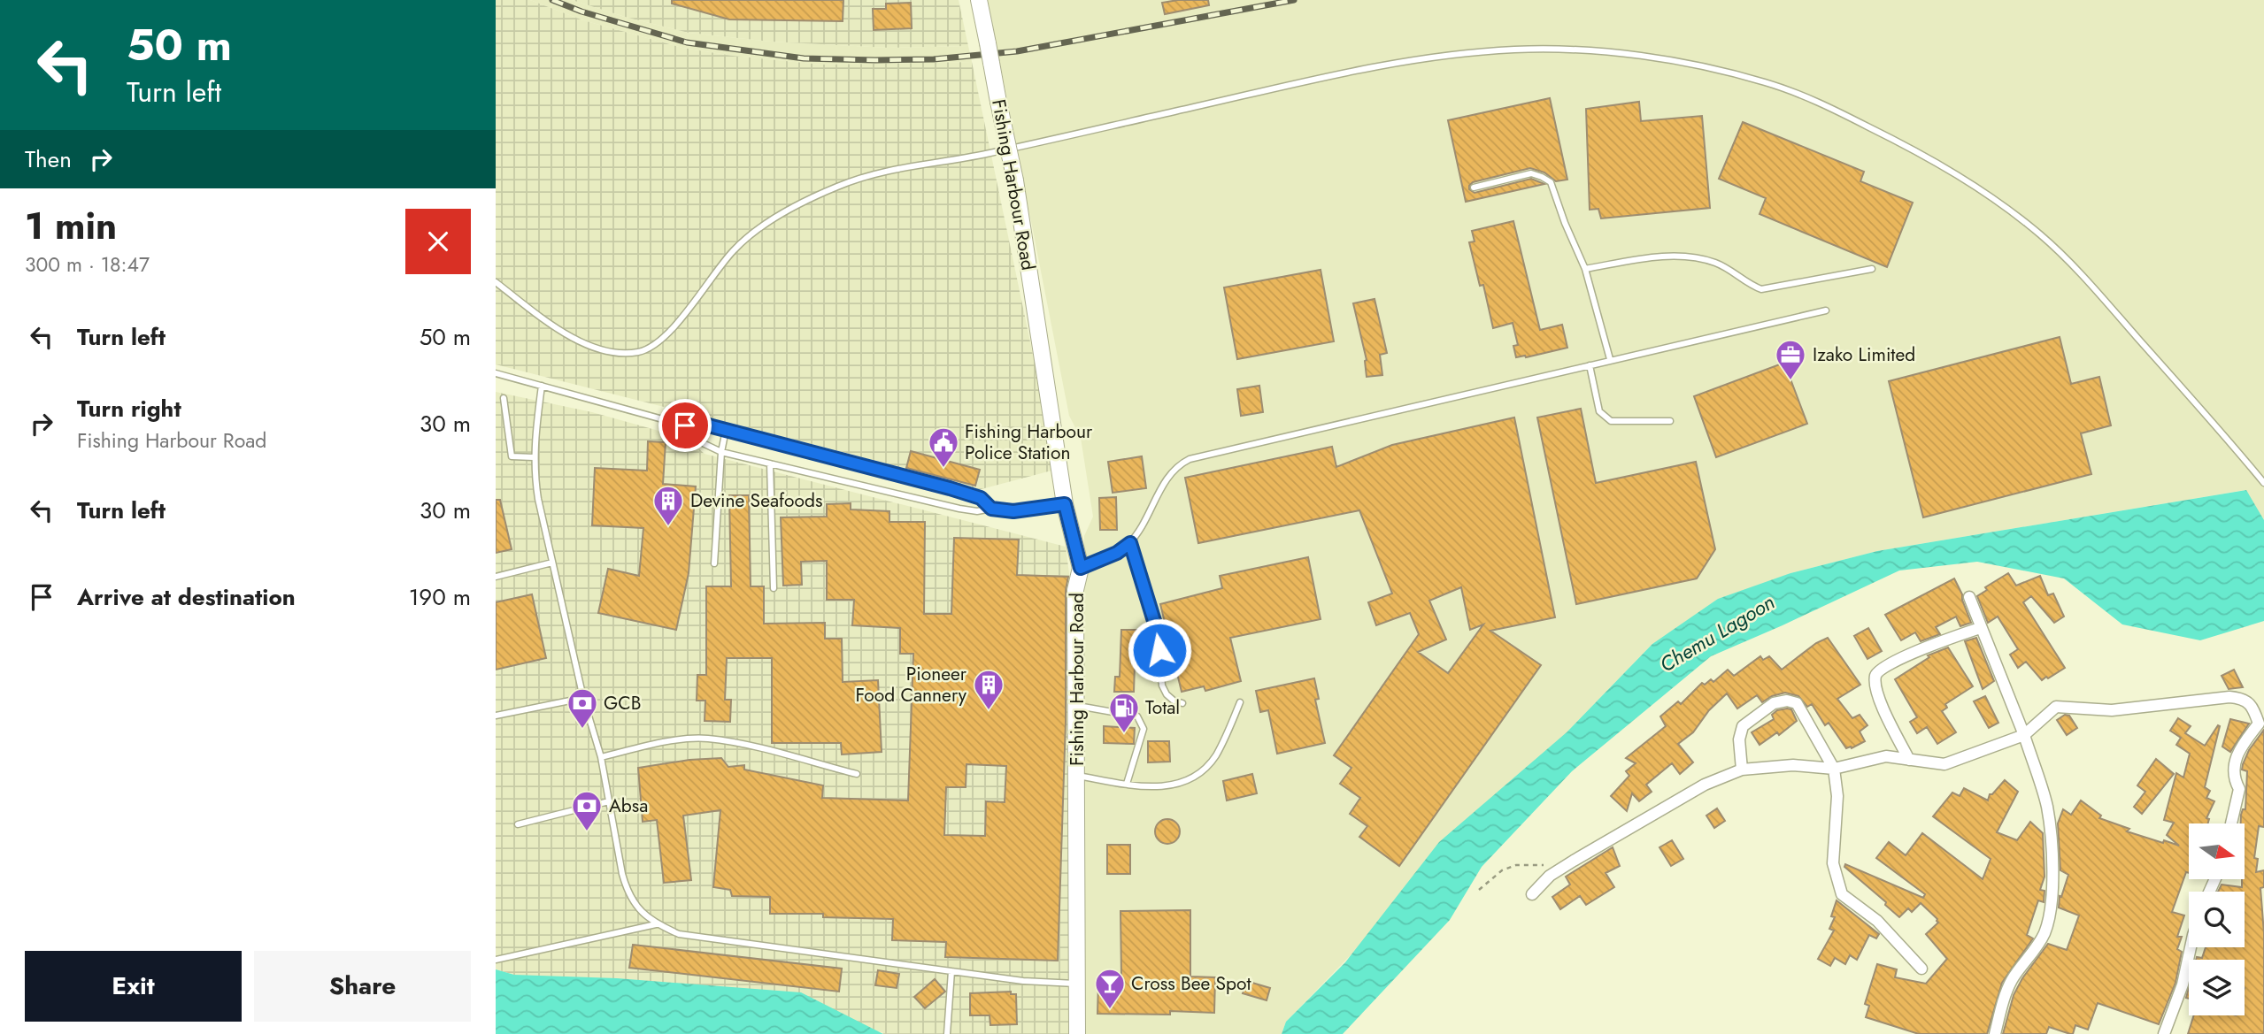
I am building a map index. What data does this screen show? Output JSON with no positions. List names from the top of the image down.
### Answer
{
  "streets": {
    "street": ["Fishing Harbour Road"]
  },
  "water": ["Chemu Lagoon"],
  "places": {
    "office": ["Izako Limited"],
    "public building": ["Fishing Harbour Police Station"],
    "building": ["Devine Seafoods", "Pioneer Food Cannery"],
    "bank": ["GCB", "Absa"],
    "fuel station": ["Total"],
    "bar": ["Cross Bee Spot"]
  },
  "north": "right",
  "page": {
    "turn": ["50 m", "Turn left"],
    "then": "Then",
    "heading": ["1 min", "300 m · 18:47"],
    "list": [
      {
        "name": "Turn left",
        "value": "50 m"
      },
      {
        "name": "Turn right",
        "note": "Fishing Harbour Road",
        "value": "30 m"
      },
      {
        "name": "Turn left",
        "value": "30 m"
      },
      {
        "name": "Arrive at destination",
        "value": "190 m"
      }
    ],
    "buttons": ["Exit", "Share"]
  }
}
